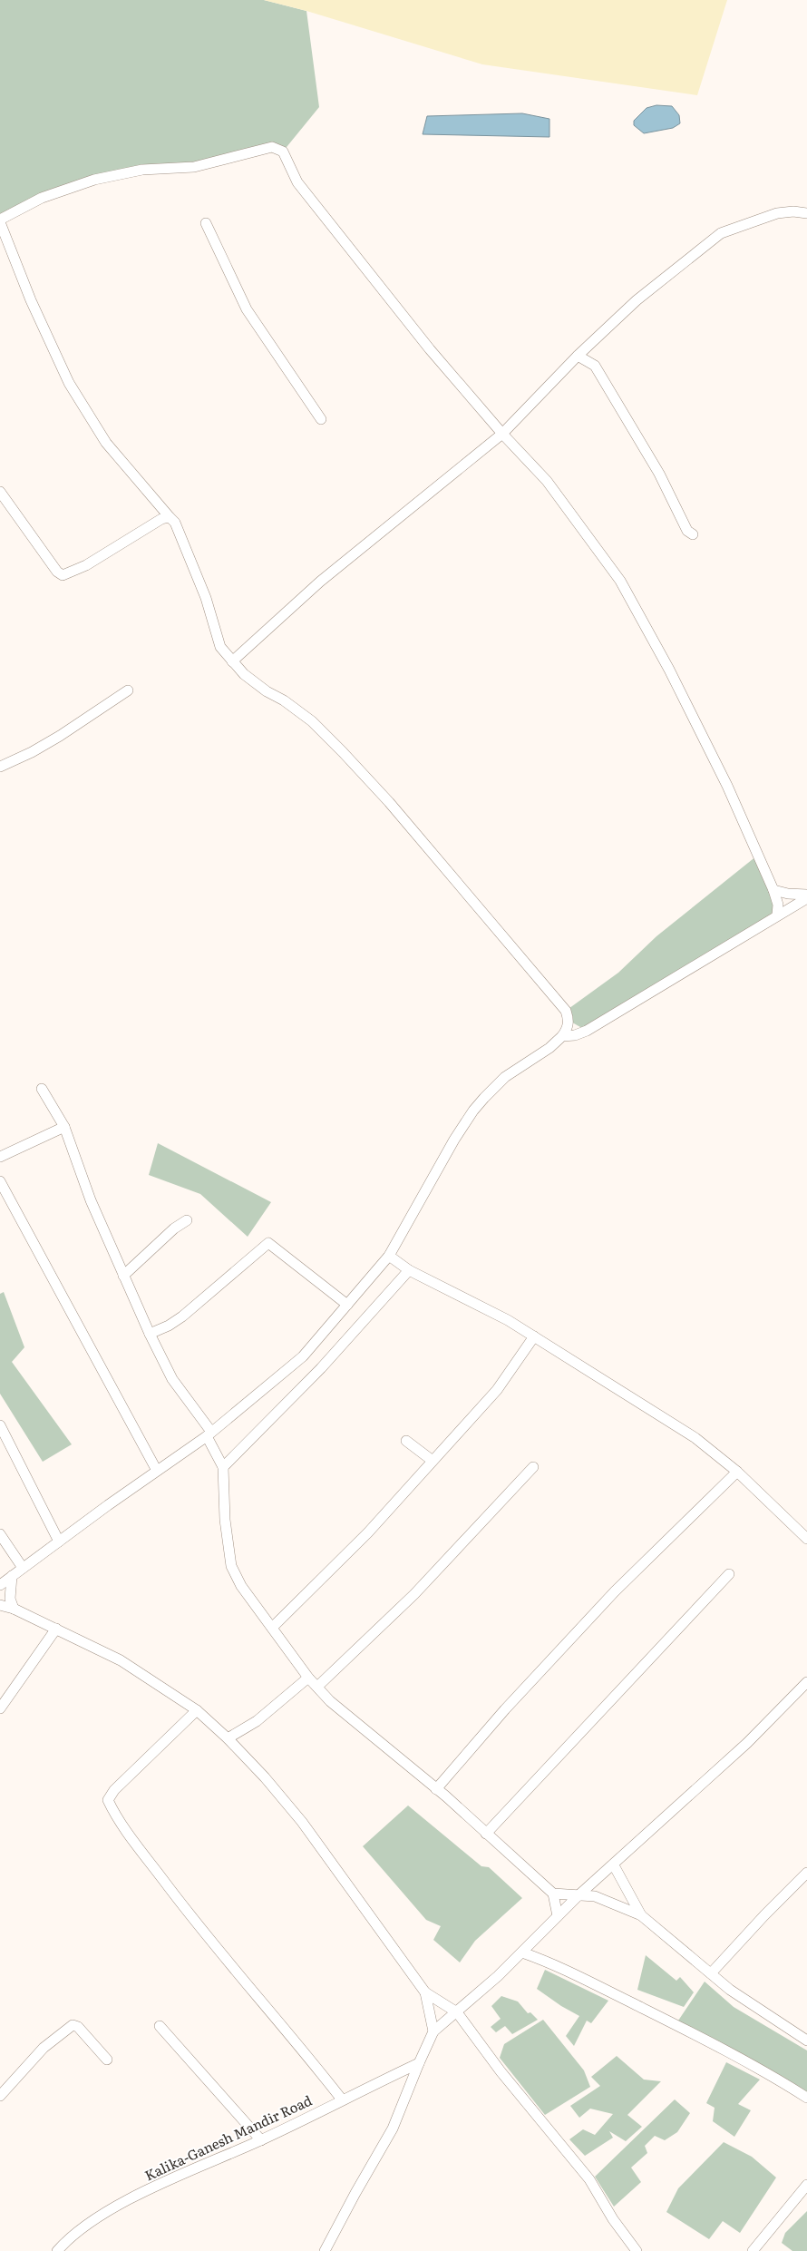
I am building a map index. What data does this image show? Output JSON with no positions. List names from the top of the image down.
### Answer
{
  "streets": {
    "street": ["Kalika-Ganesh Mandir Road"]
  }
}
